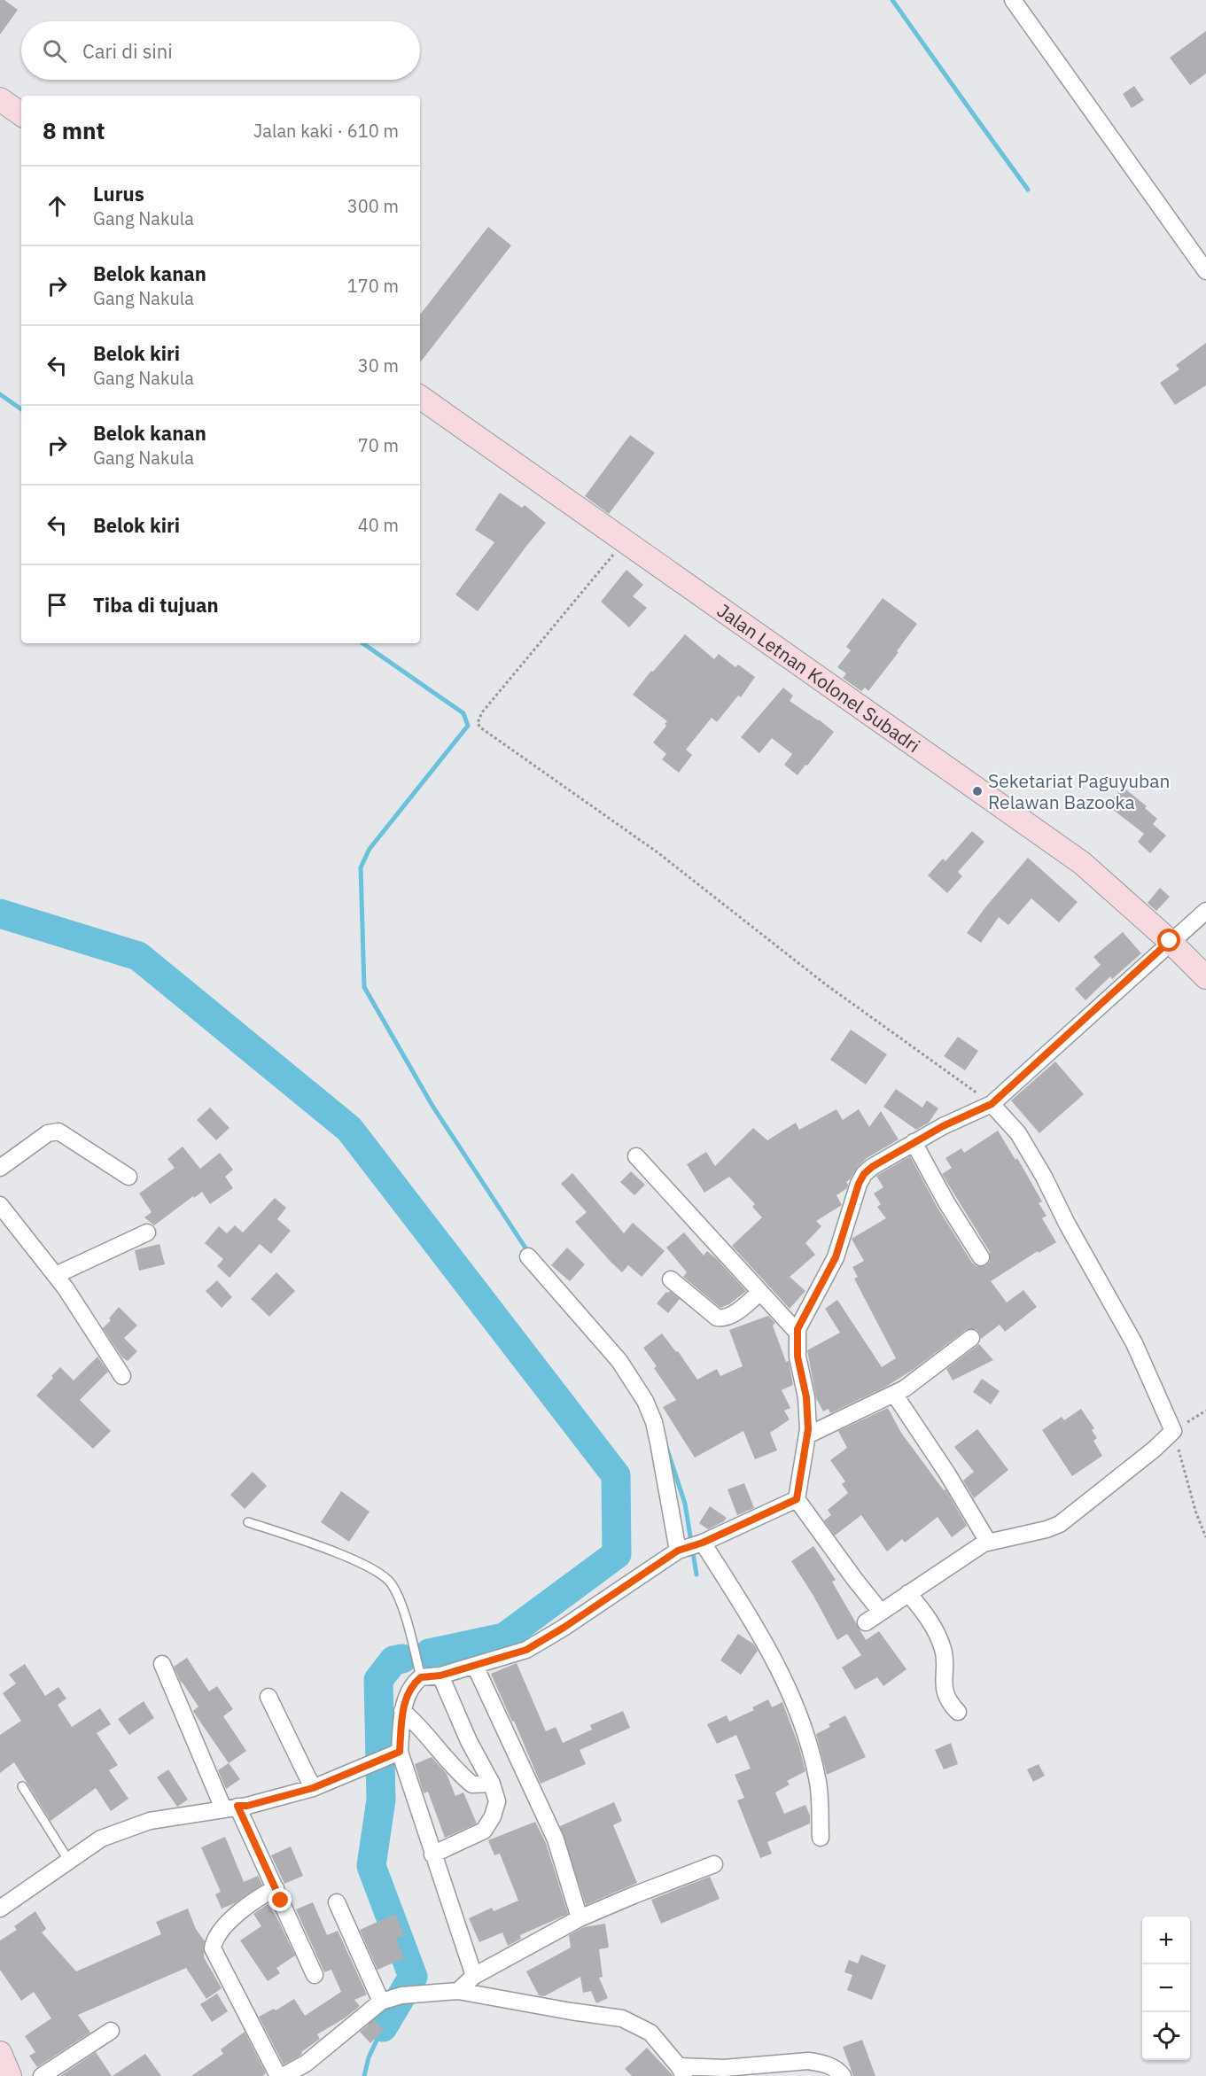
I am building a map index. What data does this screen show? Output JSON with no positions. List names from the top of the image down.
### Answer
{
  "streets": {
    "main road": ["Jalan Letnan Kolonel Subadri"]
  },
  "places": ["Seketariat Paguyuban Relawan Bazooka"],
  "page": {
    "search": "Cari di sini",
    "heading": ["8 mnt", "Jalan kaki · 610 m"],
    "list": [
      ["Lurus", "Gang Nakula", "300 m"],
      ["Belok kanan", "Gang Nakula", "170 m"],
      ["Belok kiri", "Gang Nakula", "30 m"],
      ["Belok kanan", "Gang Nakula", "70 m"],
      ["Belok kiri", "40 m"],
      "Tiba di tujuan"
    ],
    "map_buttons": ["+", "−"]
  }
}
